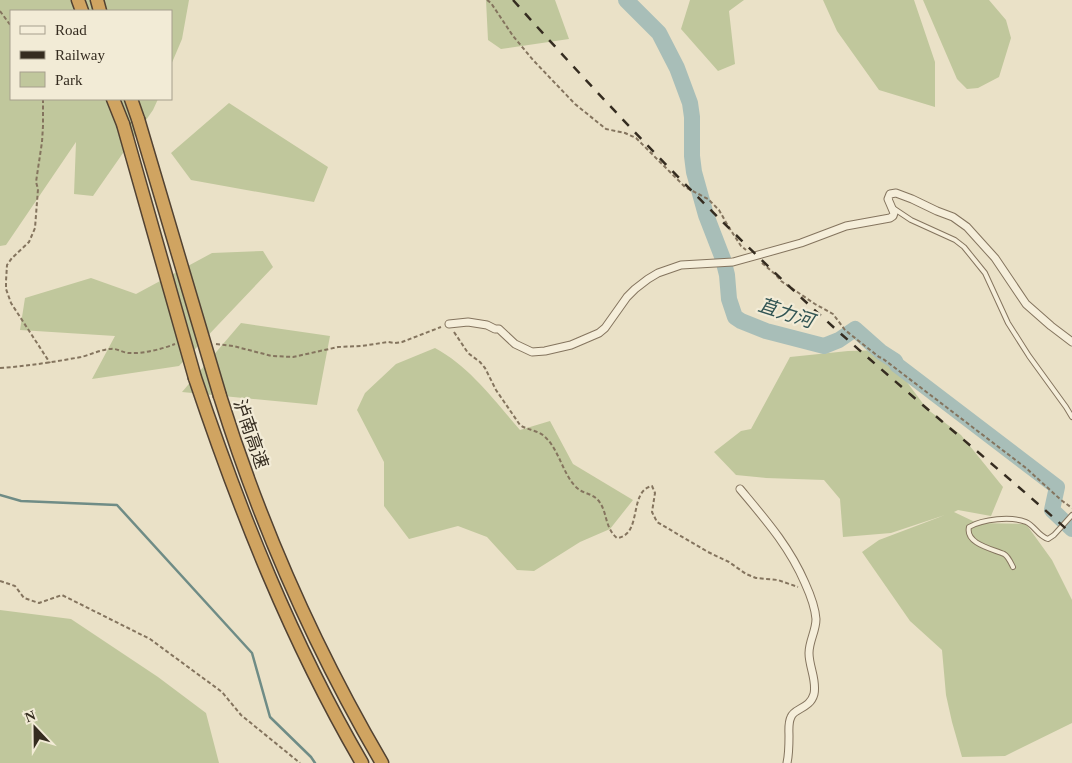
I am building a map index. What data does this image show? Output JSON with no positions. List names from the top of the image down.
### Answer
{
  "streets": {
    "highway": ["泸南高速"]
  },
  "water": ["苴力河"],
  "legend": ["Road", "Railway", "Park"],
  "north": "top"
}
